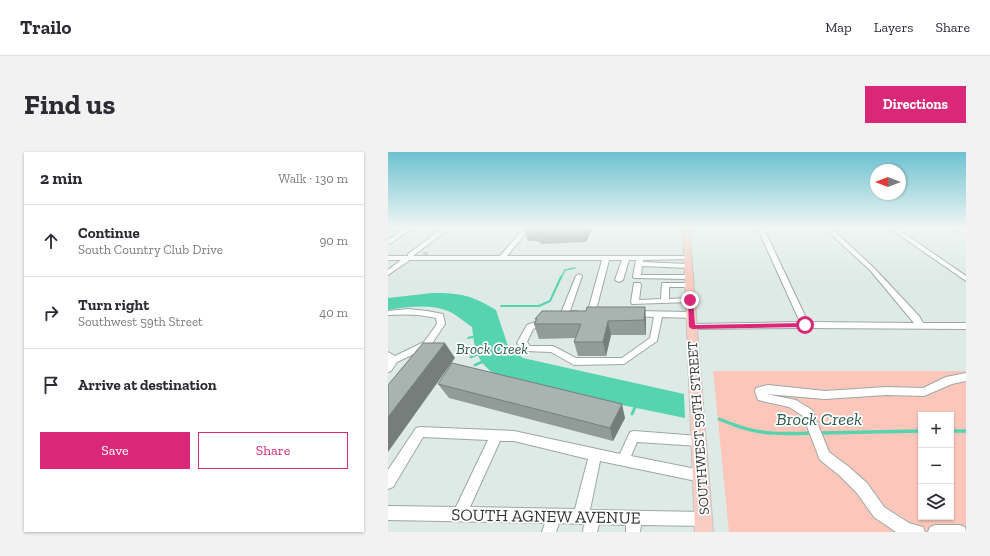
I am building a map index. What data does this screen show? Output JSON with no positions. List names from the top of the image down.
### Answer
{
  "streets": {
    "main road": ["SOUTHWEST 59TH STREET"],
    "street": ["SOUTH AGNEW AVENUE"]
  },
  "crossings": [
    ["SOUTHWEST 59TH STREET", "SOUTH AGNEW AVENUE"]
  ],
  "water": ["Brock Creek"],
  "north": "left",
  "page": {
    "header": "Trailo",
    "nav": ["Map", "Layers", "Share"],
    "buttons": [
      "Directions",
      ["Save", "Share"]
    ],
    "title": "Find us",
    "heading": ["2 min", "Walk · 130 m"],
    "list": [
      ["Continue", "South Country Club Drive", "90 m"],
      ["Turn right", "Southwest 59th Street", "40 m"],
      "Arrive at destination"
    ],
    "map_buttons": ["+", "−"]
  }
}
